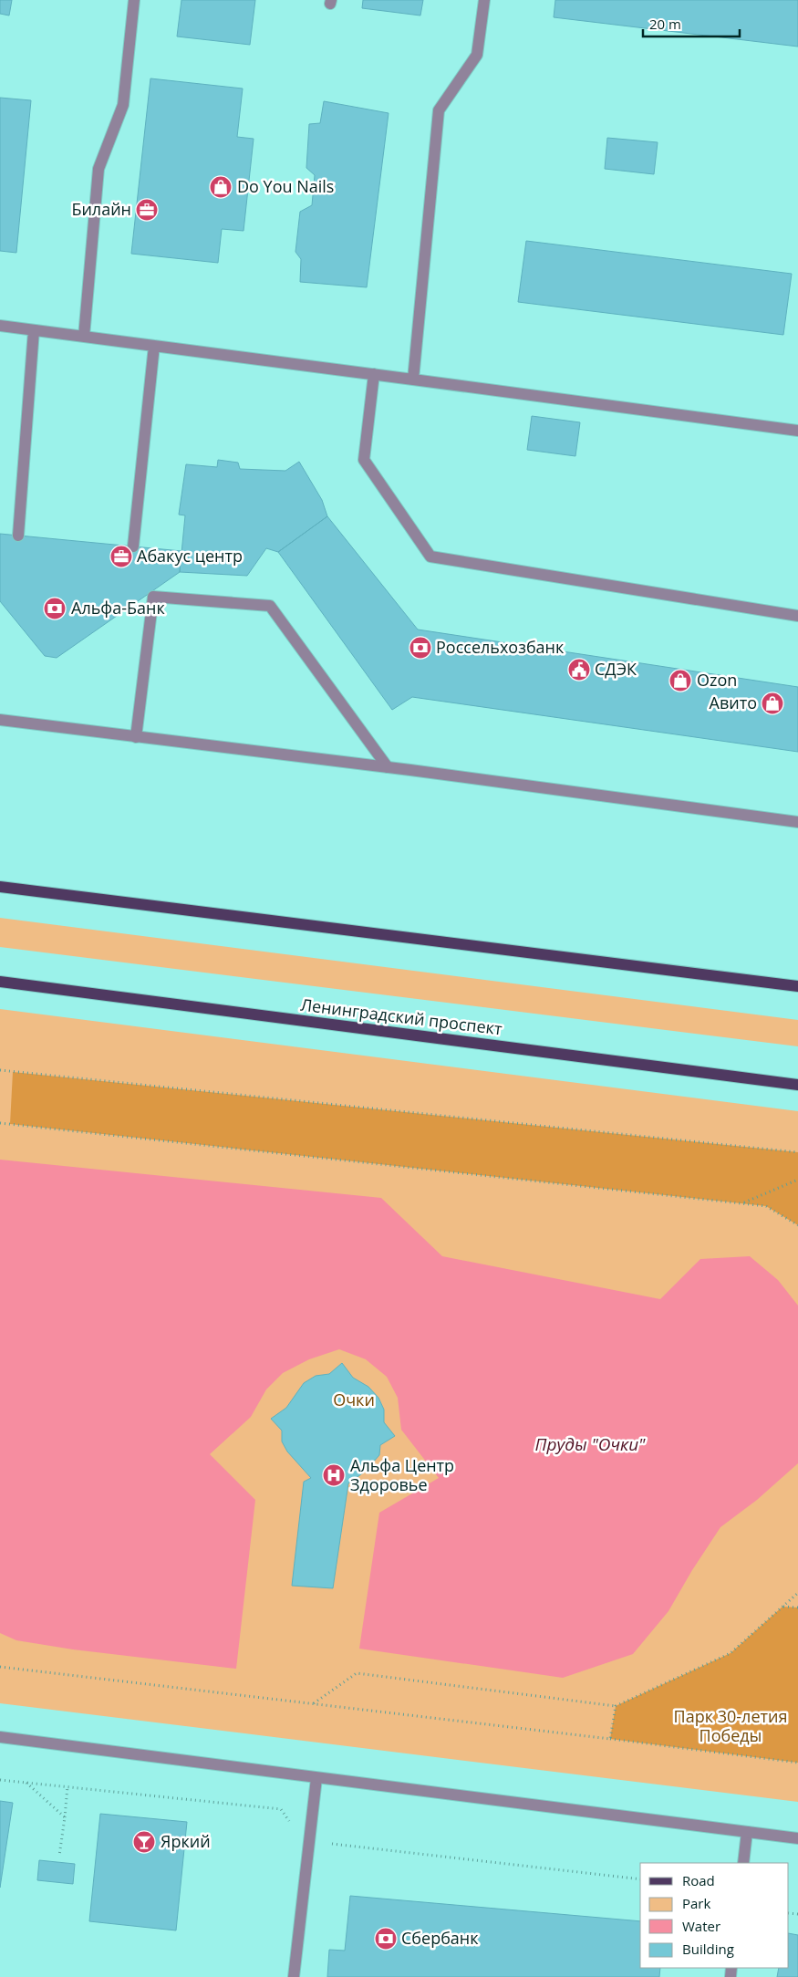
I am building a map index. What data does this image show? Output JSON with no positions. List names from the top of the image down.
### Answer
{
  "streets": {
    "main road": ["Ленинградский проспект"]
  },
  "water": ["Пруды \"Очки\""],
  "parks": ["Очки", "Парк 30-летия Победы"],
  "places": {
    "shop": ["Do You Nails", "Ozon", "Авито"],
    "office": ["Билайн", "Абакус центр"],
    "bank": ["Альфа-Банк", "Россельхозбанк", "Сбербанк"],
    "public building": ["СДЭК"],
    "hospital": ["Альфа Центр Здоровье"],
    "bar": ["Яркий"]
  },
  "legend": [
    "Road",
    "Park",
    "Water",
    "Building"
  ],
  "scale_bar": "20 m"
}
